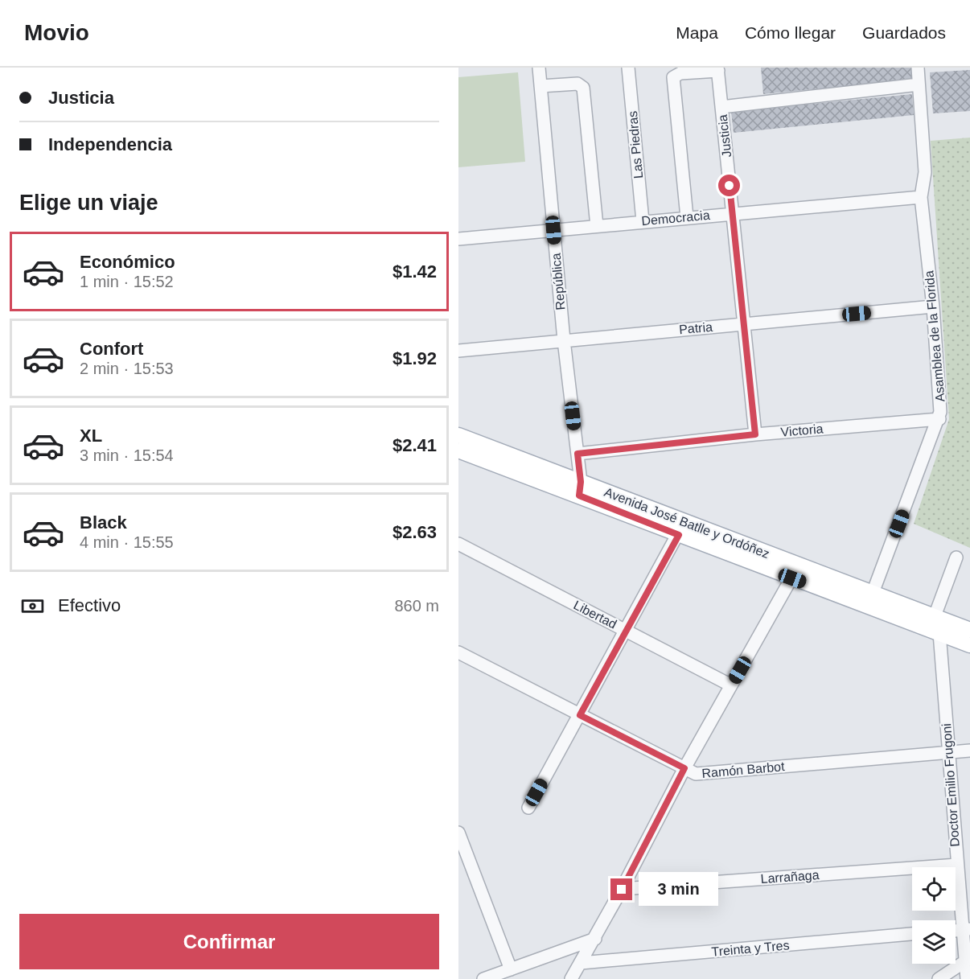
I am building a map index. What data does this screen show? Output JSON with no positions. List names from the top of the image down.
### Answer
{
  "streets": {
    "main road": ["Avenida José Batlle y Ordóñez"],
    "street": [
      "Justicia",
      "Las Piedras",
      "Democracia",
      "República",
      "Patria",
      "Asamblea de la Florida",
      "Victoria",
      "Libertad",
      "Ramón Barbot",
      "Doctor Emilio Frugoni",
      "Larrañaga",
      "Treinta y Tres"
    ]
  },
  "crossings": [
    ["Justicia", "Democracia"],
    ["Justicia", "Patria"],
    ["Justicia", "Victoria"],
    ["Las Piedras", "Democracia"],
    ["Democracia", "República"],
    ["Democracia", "Asamblea de la Florida"],
    ["República", "Patria"],
    ["República", "Victoria"],
    ["República", "Avenida José Batlle y Ordóñez"],
    ["Patria", "Asamblea de la Florida"],
    ["Asamblea de la Florida", "Victoria"],
    ["Asamblea de la Florida", "Avenida José Batlle y Ordóñez"],
    ["Avenida José Batlle y Ordóñez", "Doctor Emilio Frugoni"],
    ["Ramón Barbot", "Doctor Emilio Frugoni"],
    ["Doctor Emilio Frugoni", "Larrañaga"]
  ],
  "page": {
    "header": "Movio",
    "nav": ["Mapa", "Cómo llegar", "Guardados"],
    "banner": ["Justicia", "Independencia"],
    "heading": "Elige un viaje",
    "list": [
      {
        "name": "Económico",
        "note": "1 min · 15:52",
        "value": "$1.42"
      },
      {
        "name": "Confort",
        "note": "2 min · 15:53",
        "value": "$1.92"
      },
      {
        "name": "XL",
        "note": "3 min · 15:54",
        "value": "$2.41"
      },
      {
        "name": "Black",
        "note": "4 min · 15:55",
        "value": "$2.63"
      }
    ],
    "pay": ["Efectivo", "860 m"],
    "bubble": "3 min",
    "buttons": "Confirmar"
  }
}
